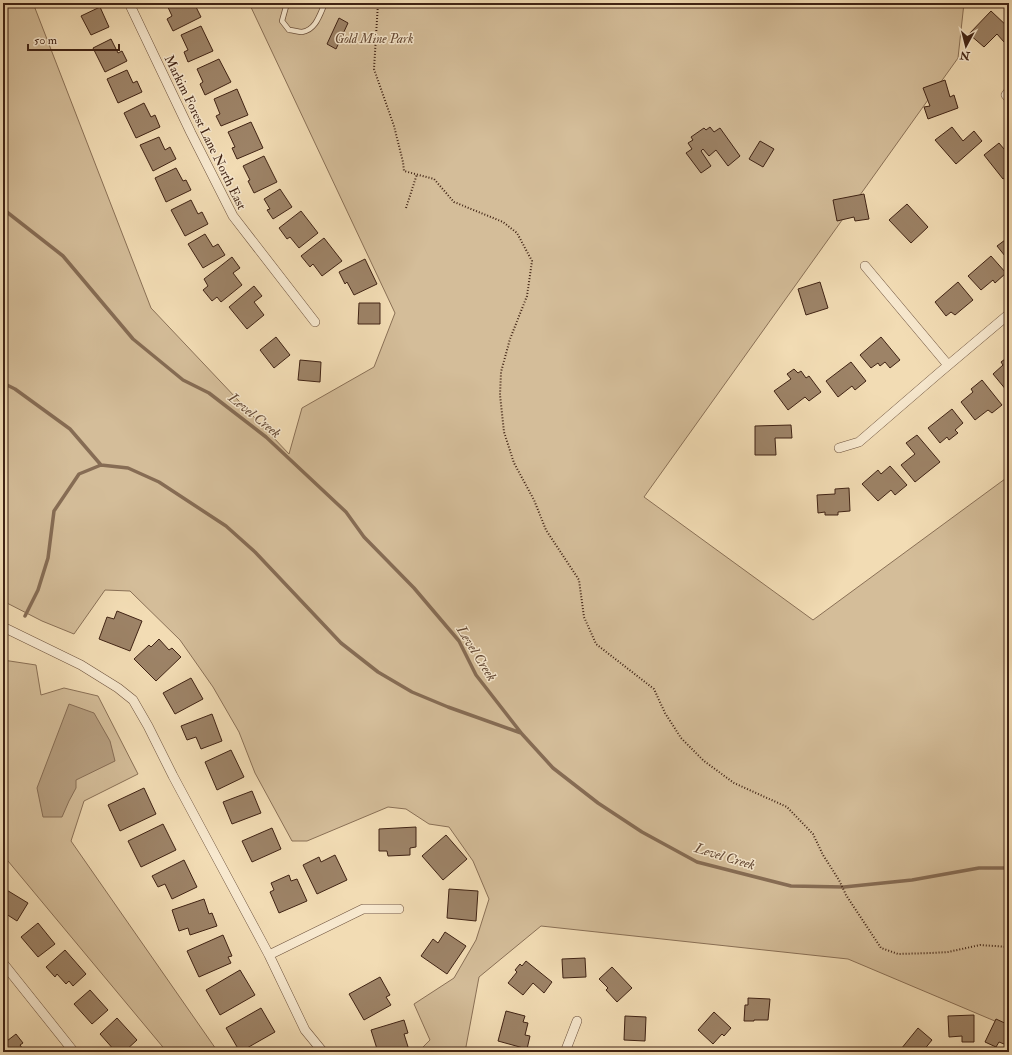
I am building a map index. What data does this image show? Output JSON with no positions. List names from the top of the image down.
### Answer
{
  "streets": {
    "street": ["Markim Forest Lane North East"]
  },
  "water": ["Level Creek"],
  "parks": ["Gold Mine Park"],
  "scale_bar": "50 m",
  "north": "bottom"
}
